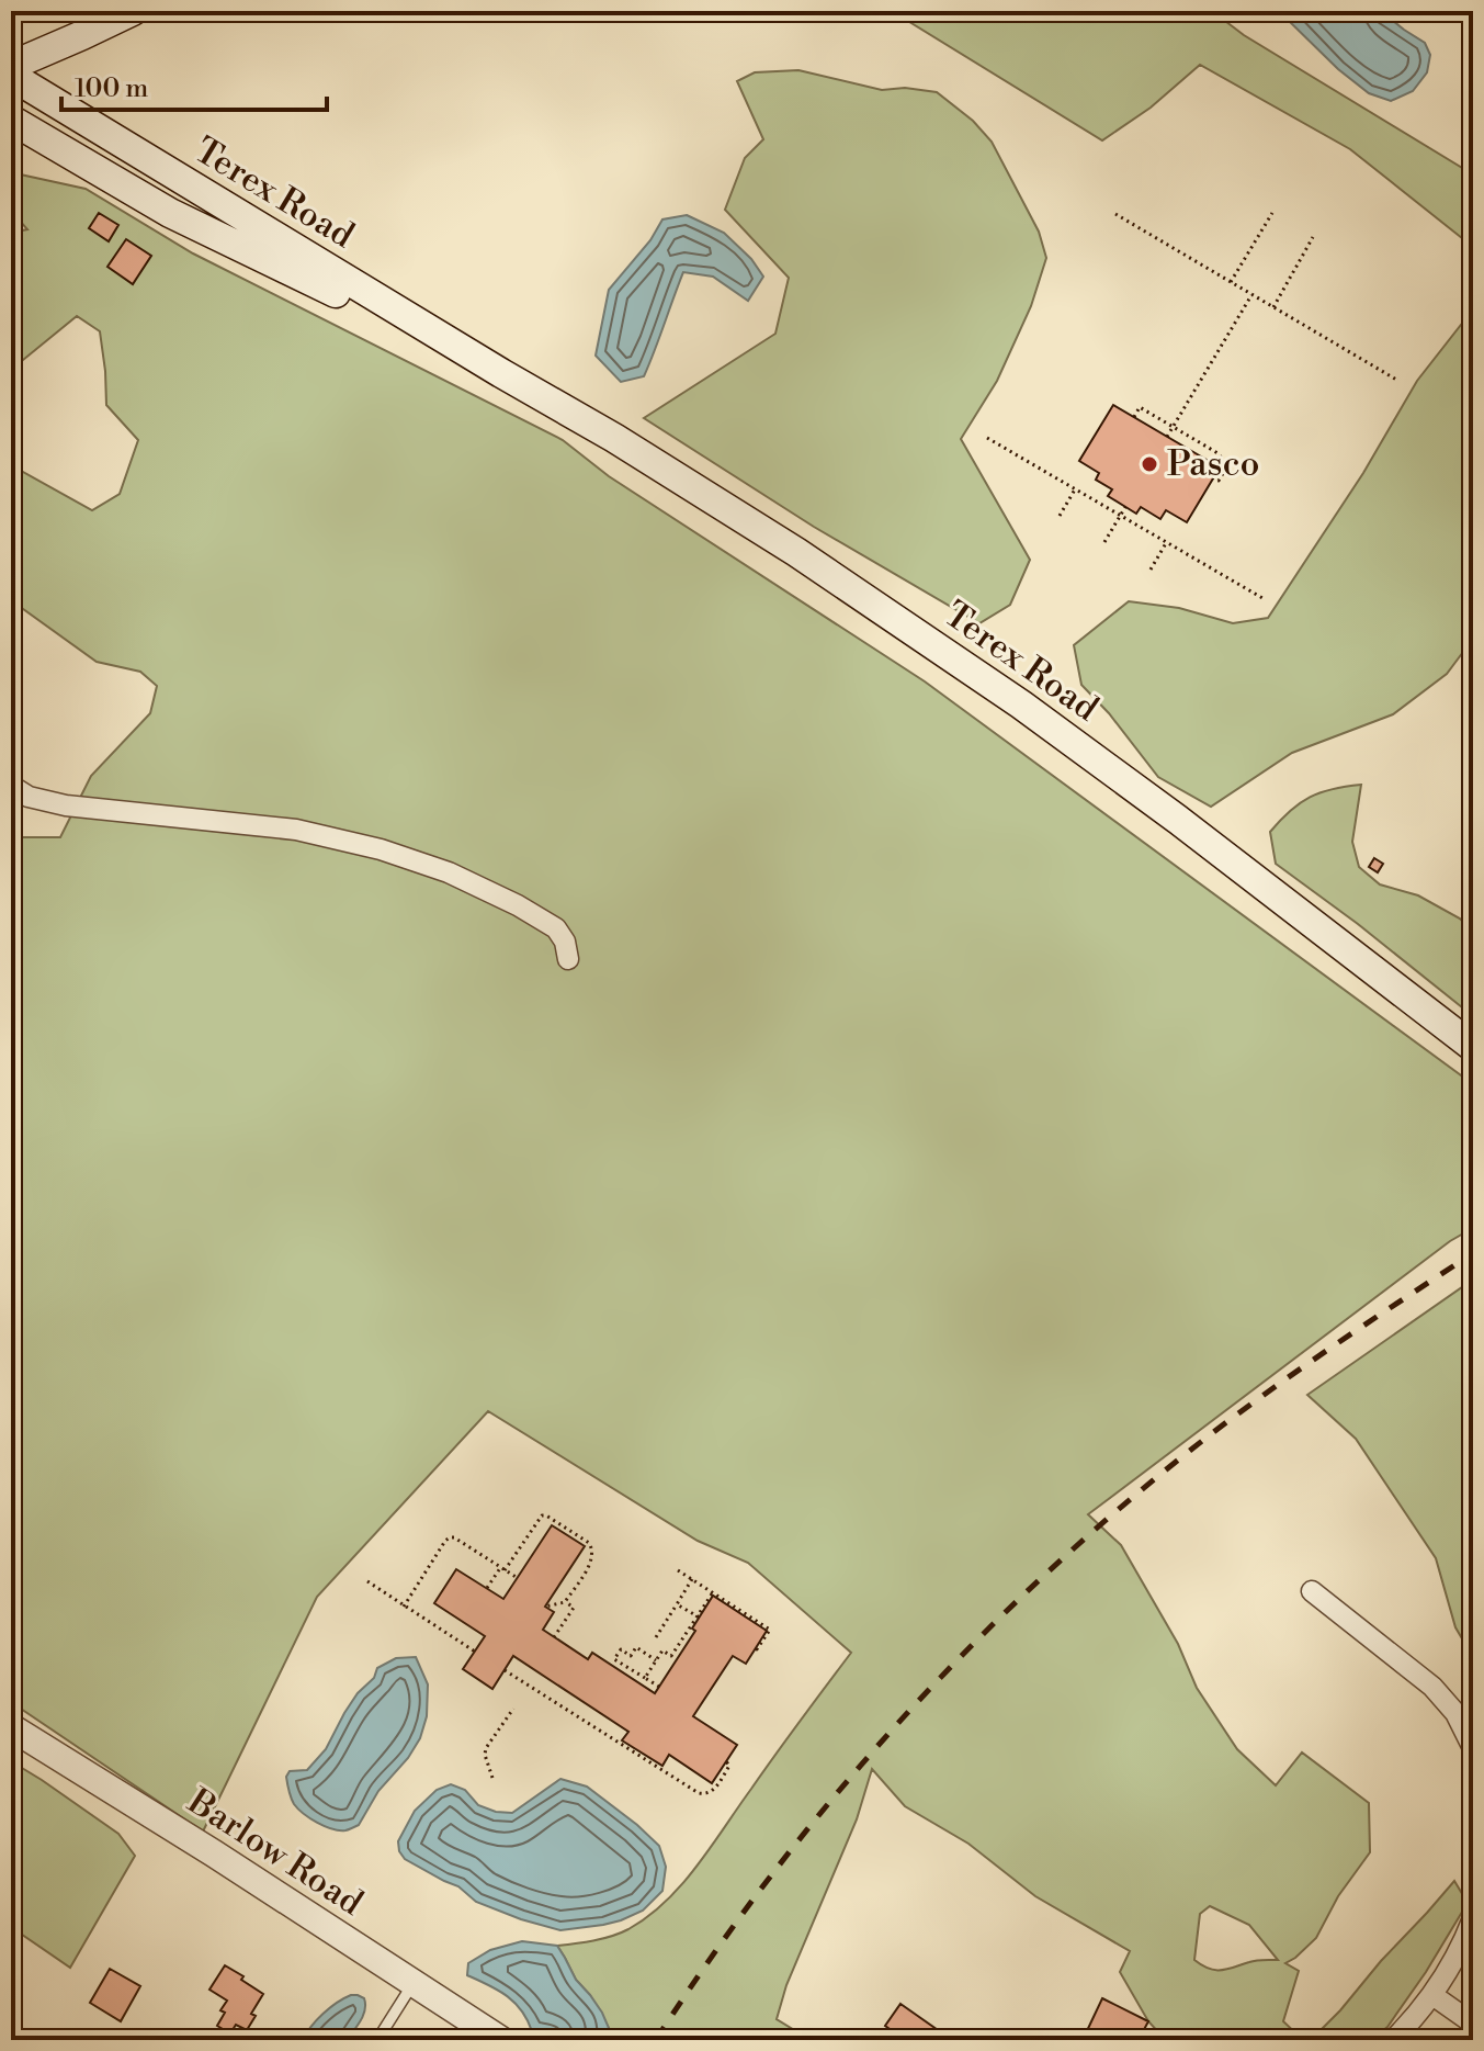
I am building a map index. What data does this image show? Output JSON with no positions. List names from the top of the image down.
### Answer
{
  "streets": {
    "main road": ["Terex Road"],
    "street": ["Barlow Road"]
  },
  "places": ["Pasco"],
  "scale_bar": "100 m"
}
